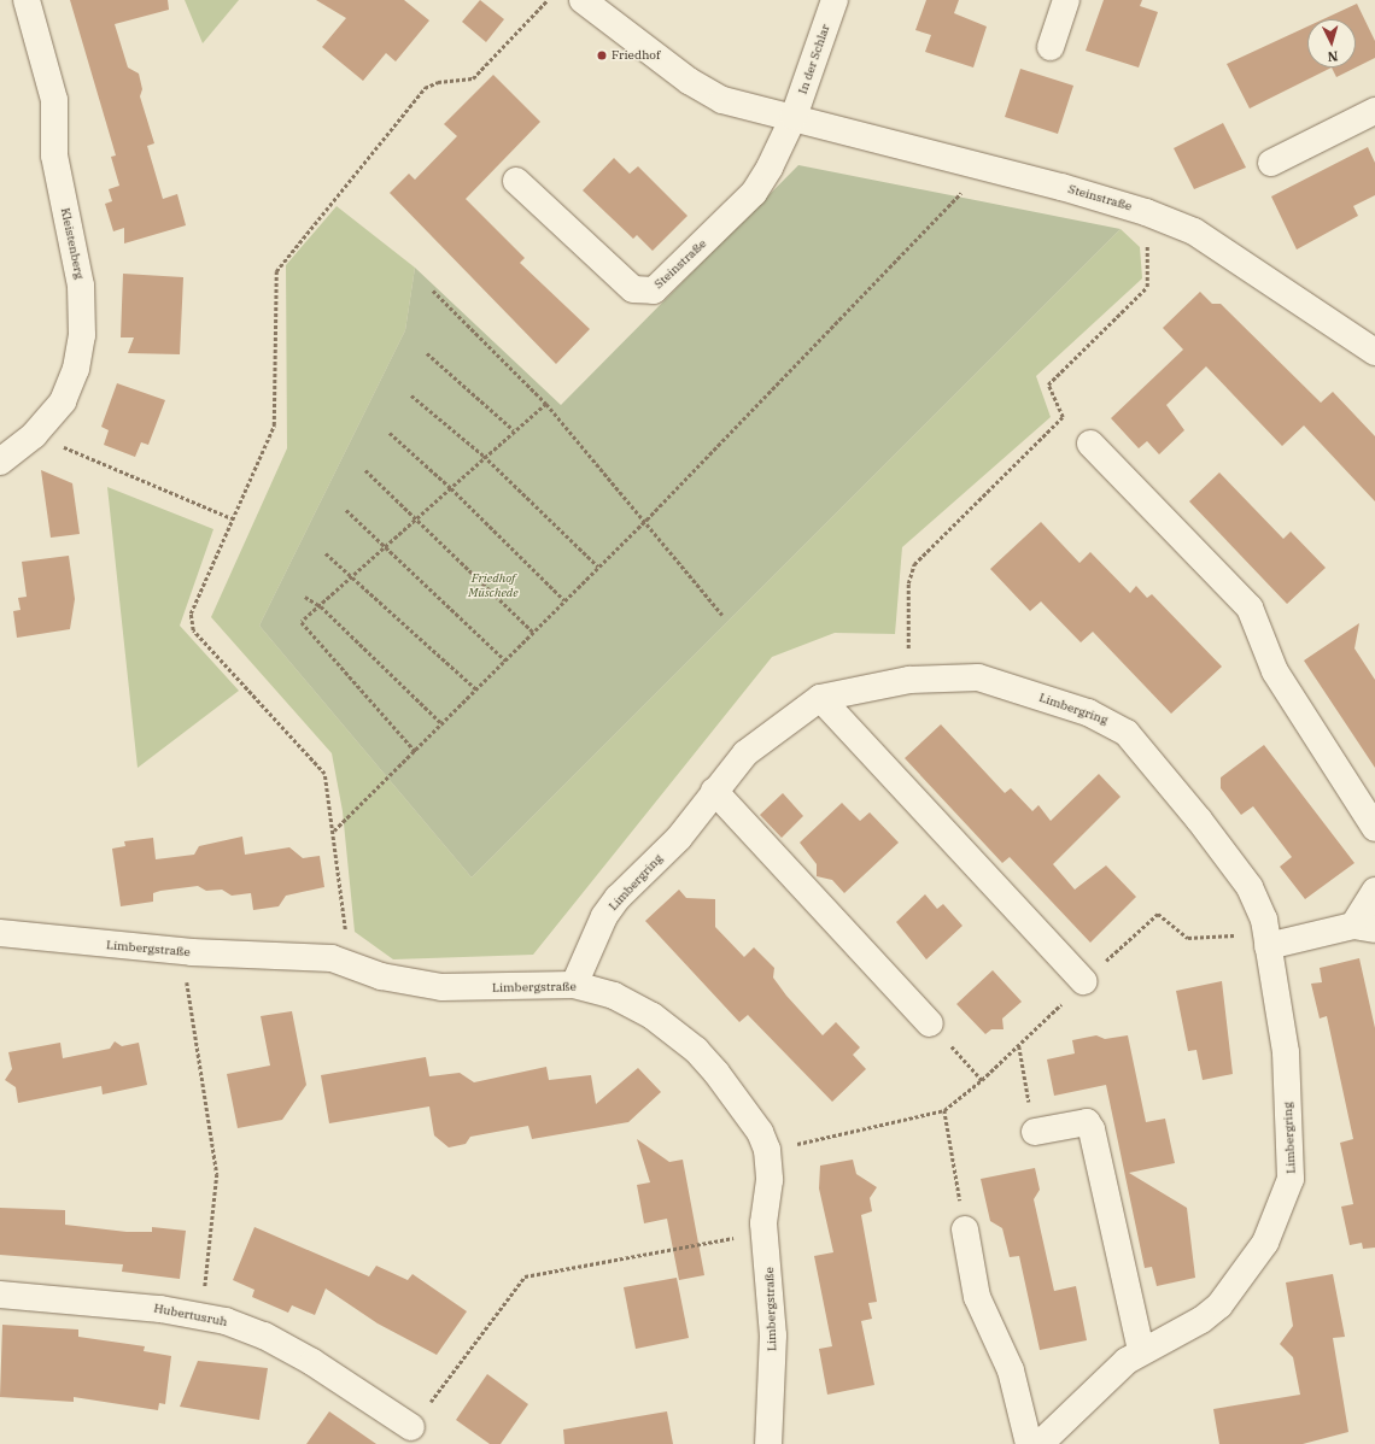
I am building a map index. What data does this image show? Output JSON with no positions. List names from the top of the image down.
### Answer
{
  "streets": {
    "street": [
      "In der Schlar",
      "Steinstraße",
      "Kleistenberg",
      "Limbergring",
      "Limbergstraße",
      "Hubertusruh"
    ]
  },
  "crossings": [
    ["In der Schlar", "Steinstraße"],
    ["Limbergring", "Limbergstraße"]
  ],
  "parks": ["Friedhof Müschede"],
  "places": ["Friedhof"],
  "north": "bottom"
}
